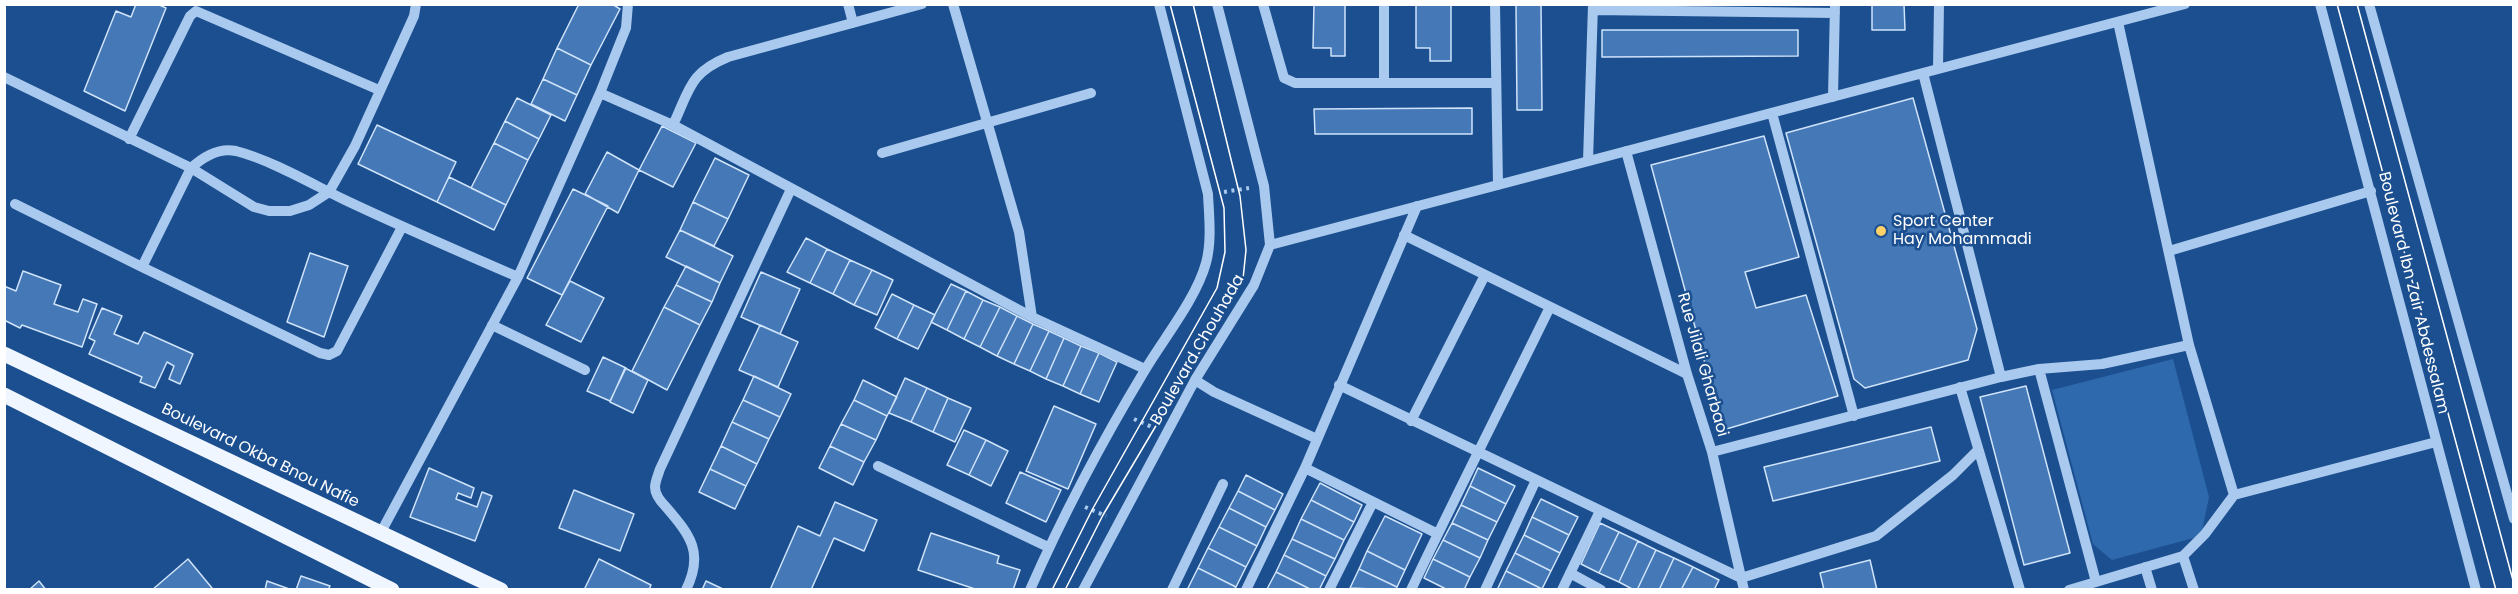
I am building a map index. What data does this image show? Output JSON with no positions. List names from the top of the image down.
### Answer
{
  "streets": {
    "main road": ["Boulevard Okba Bnou Nafie"],
    "street": ["Boulevard Ibn Zair Abdessalam", "Boulevard Chouhada", "Rue Jilali Gharbaoi"]
  },
  "places": ["Sport Center Hay Mohammadi"]
}
